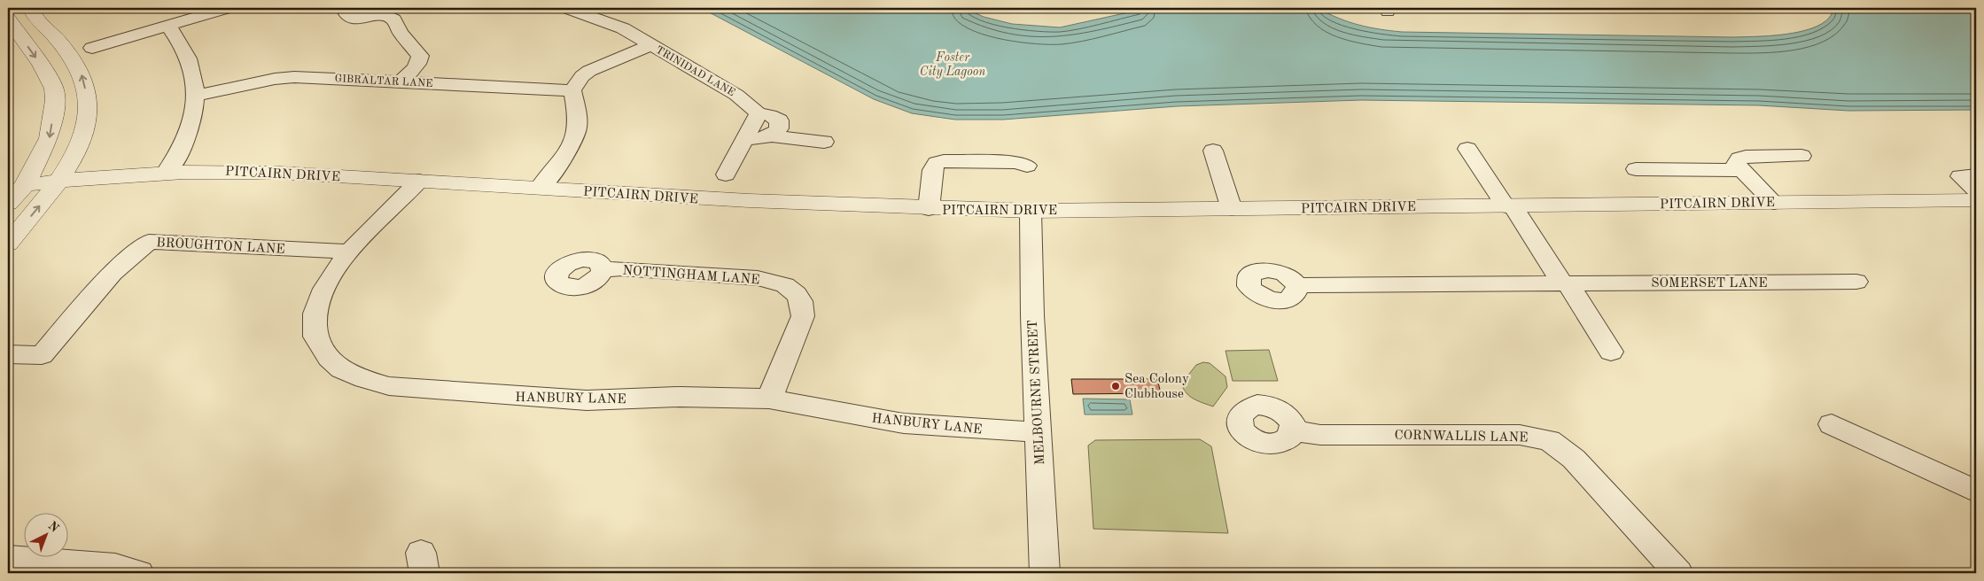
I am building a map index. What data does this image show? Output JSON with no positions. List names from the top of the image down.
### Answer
{
  "streets": {
    "street": [
      "TRINIDAD LANE",
      "GIBRALTAR LANE",
      "PITCAIRN DRIVE",
      "BROUGHTON LANE",
      "NOTTINGHAM LANE",
      "SOMERSET LANE",
      "MELBOURNE STREET",
      "HANBURY LANE",
      "CORNWALLIS LANE"
    ]
  },
  "crossings": [
    ["PITCAIRN DRIVE", "MELBOURNE STREET"],
    ["PITCAIRN DRIVE", "HANBURY LANE"],
    ["BROUGHTON LANE", "HANBURY LANE"],
    ["NOTTINGHAM LANE", "HANBURY LANE"],
    ["MELBOURNE STREET", "HANBURY LANE"]
  ],
  "water": ["Foster City Lagoon"],
  "places": ["Sea Colony Clubhouse"],
  "north": "top right"
}
